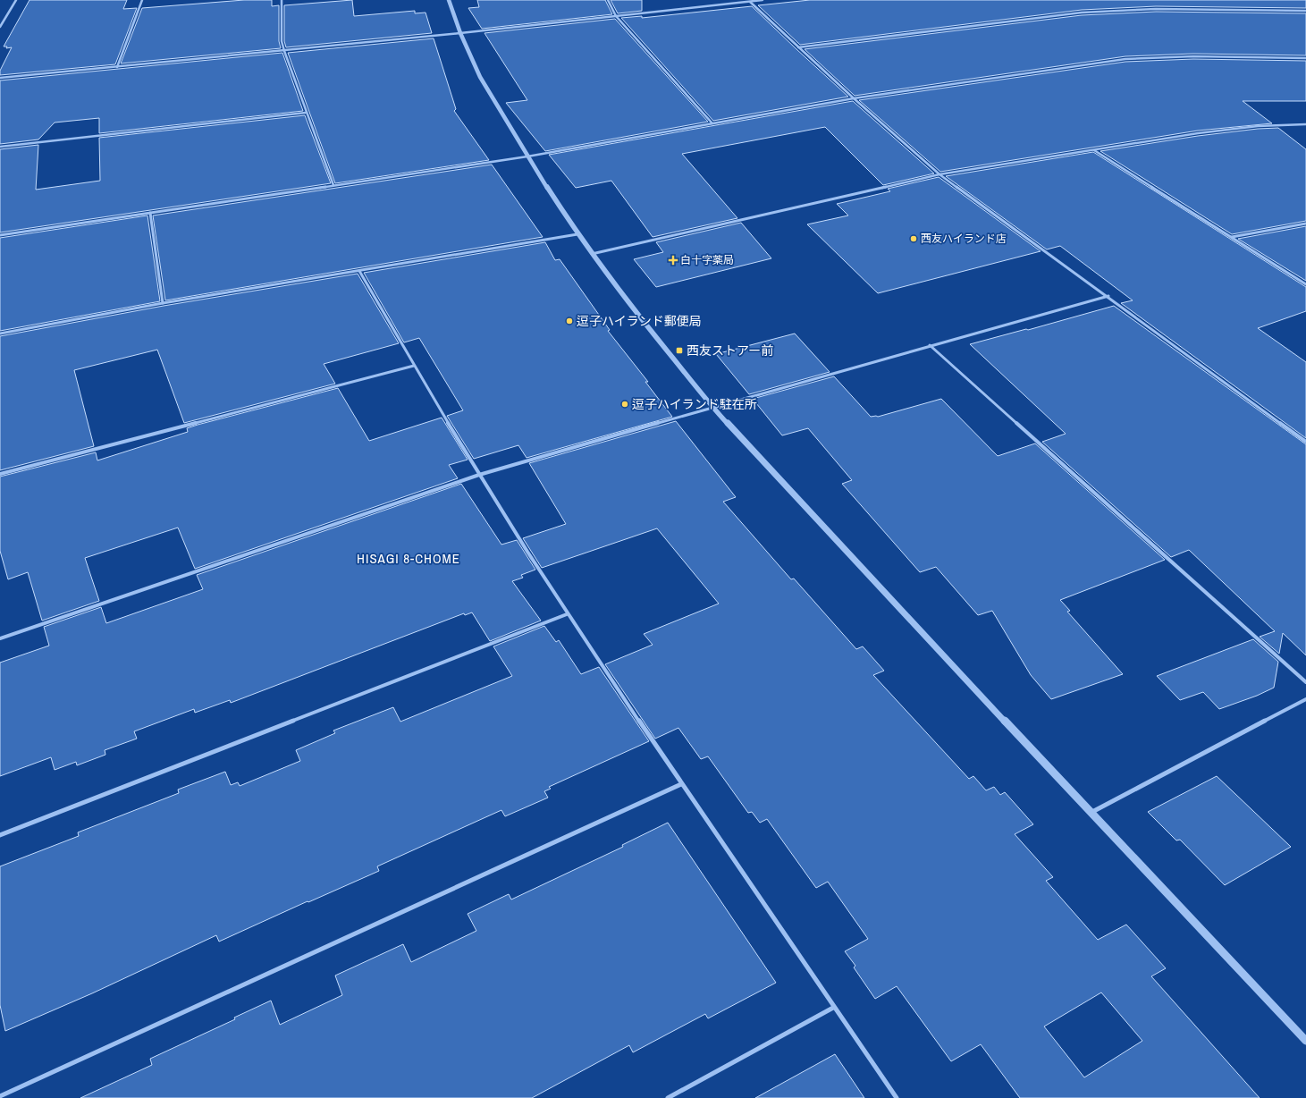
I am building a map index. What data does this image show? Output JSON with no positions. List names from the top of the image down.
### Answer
{
  "districts": ["HISAGI 8-CHOME"],
  "places": {
    "other": ["西友ハイランド店", "逗子ハイランド郵便局", "逗子ハイランド駐在所"],
    "health": ["白十字薬局"],
    "transit": ["西友ストアー前"]
  }
}
